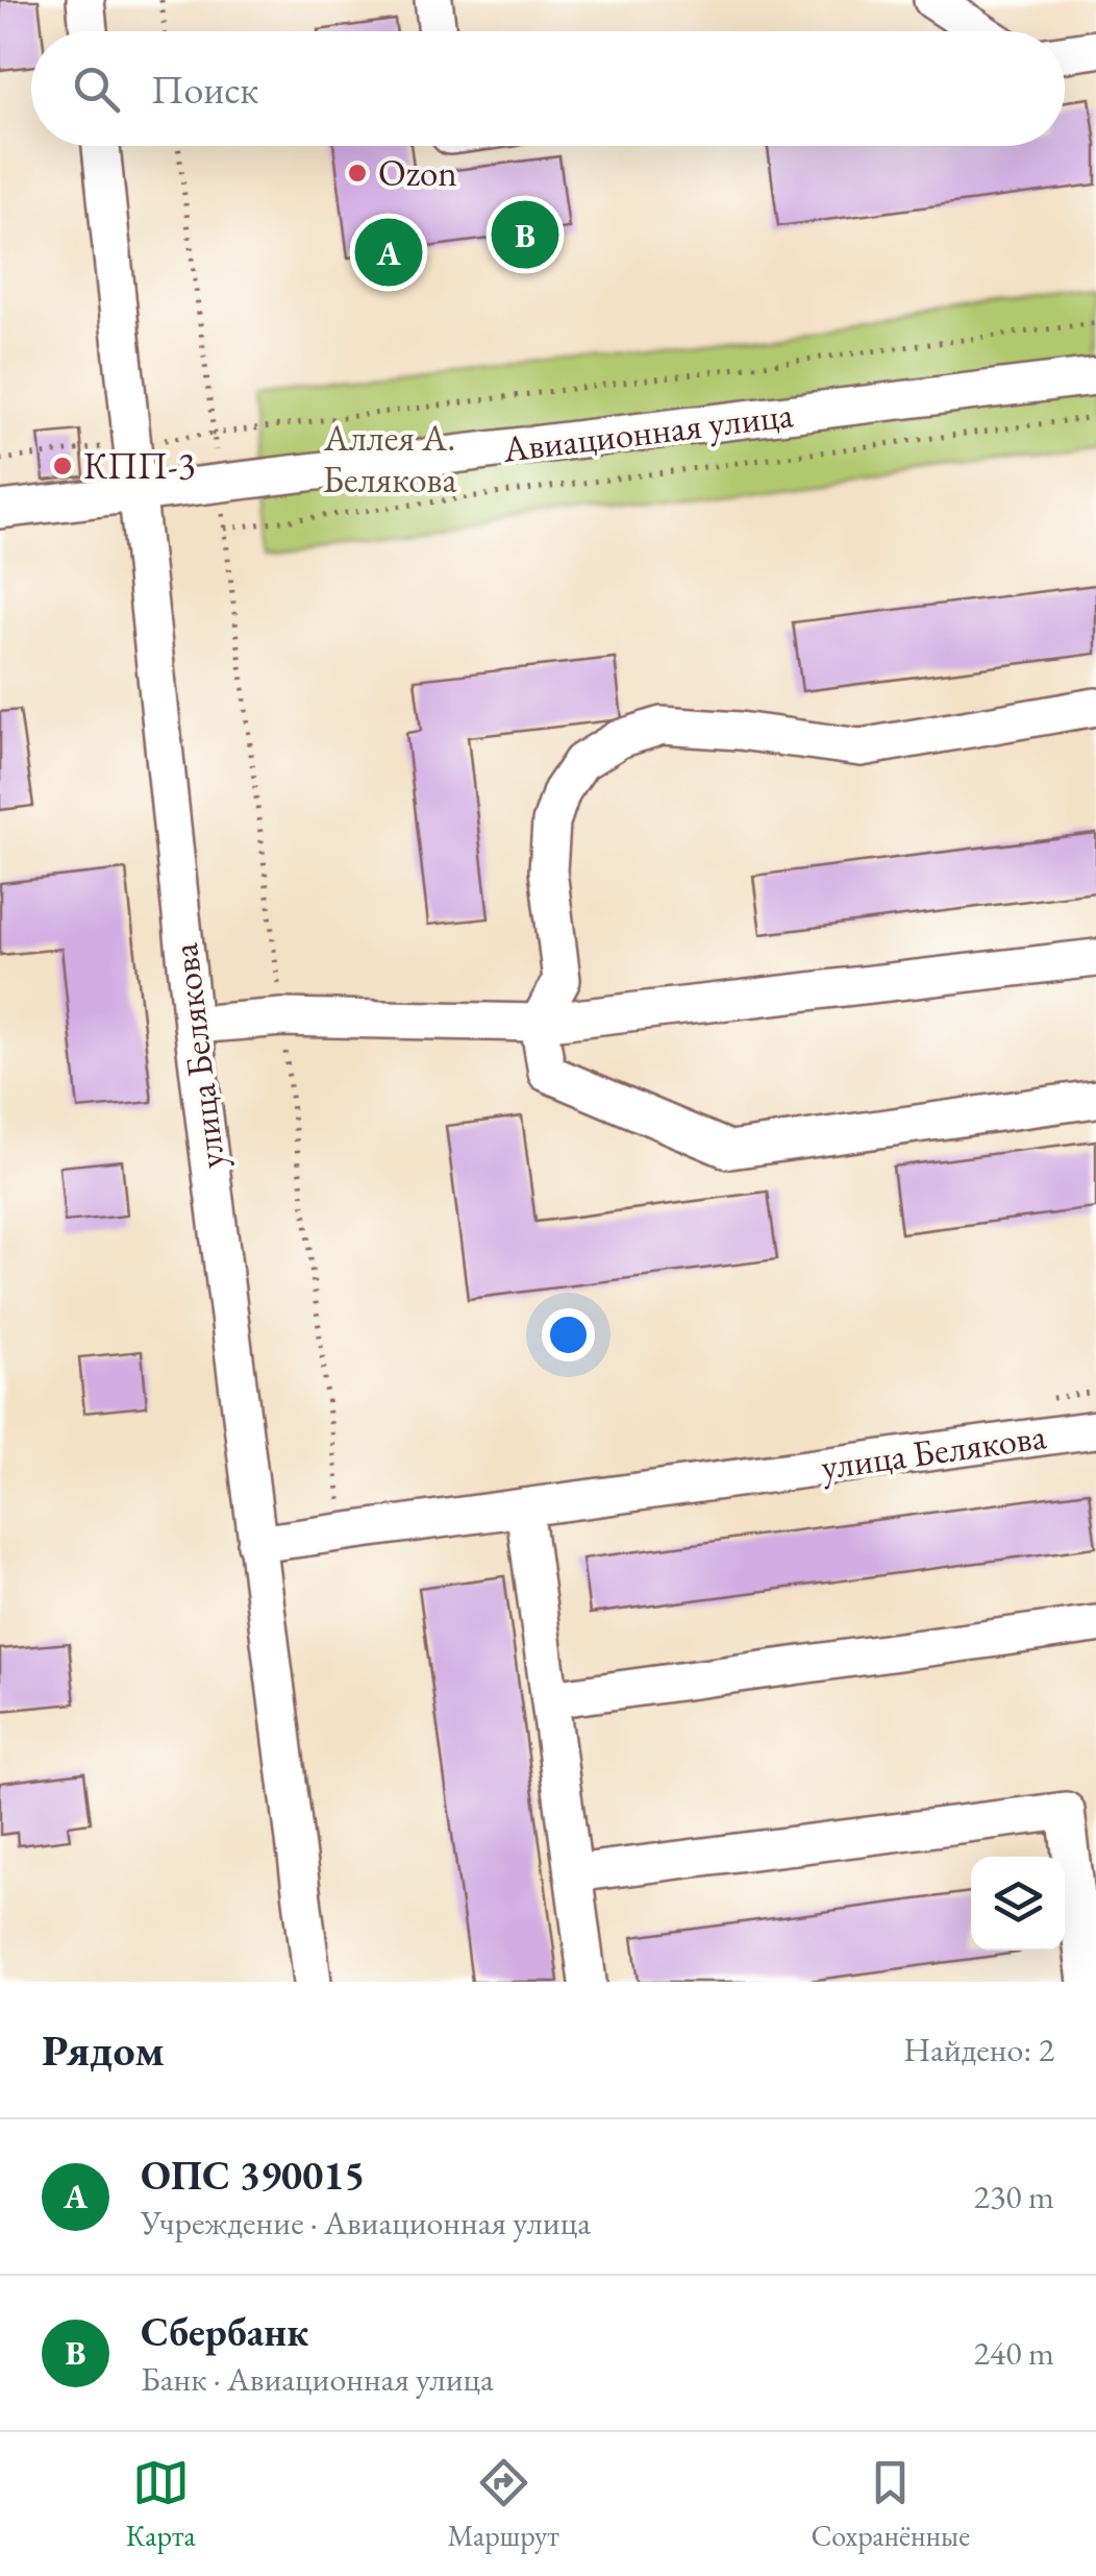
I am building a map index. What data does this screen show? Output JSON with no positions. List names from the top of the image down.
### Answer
{
  "streets": {
    "street": ["Авиационная улица", "улица Белякова"]
  },
  "crossings": [
    ["Авиационная улица", "улица Белякова"]
  ],
  "parks": ["Аллея А. Белякова"],
  "places": ["Ozon", "КПП-3"],
  "page": {
    "search": "Поиск",
    "pins": ["B", "A"],
    "heading": ["Рядом", "Найдено: 2"],
    "list": [
      {
        "mark": "A",
        "name": "ОПС 390015",
        "note": "Учреждение · Авиационная улица",
        "value": "230 m"
      },
      {
        "mark": "B",
        "name": "Сбербанк",
        "note": "Банк · Авиационная улица",
        "value": "240 m"
      }
    ],
    "nav": ["Карта", "Маршрут", "Сохранённые"]
  }
}
